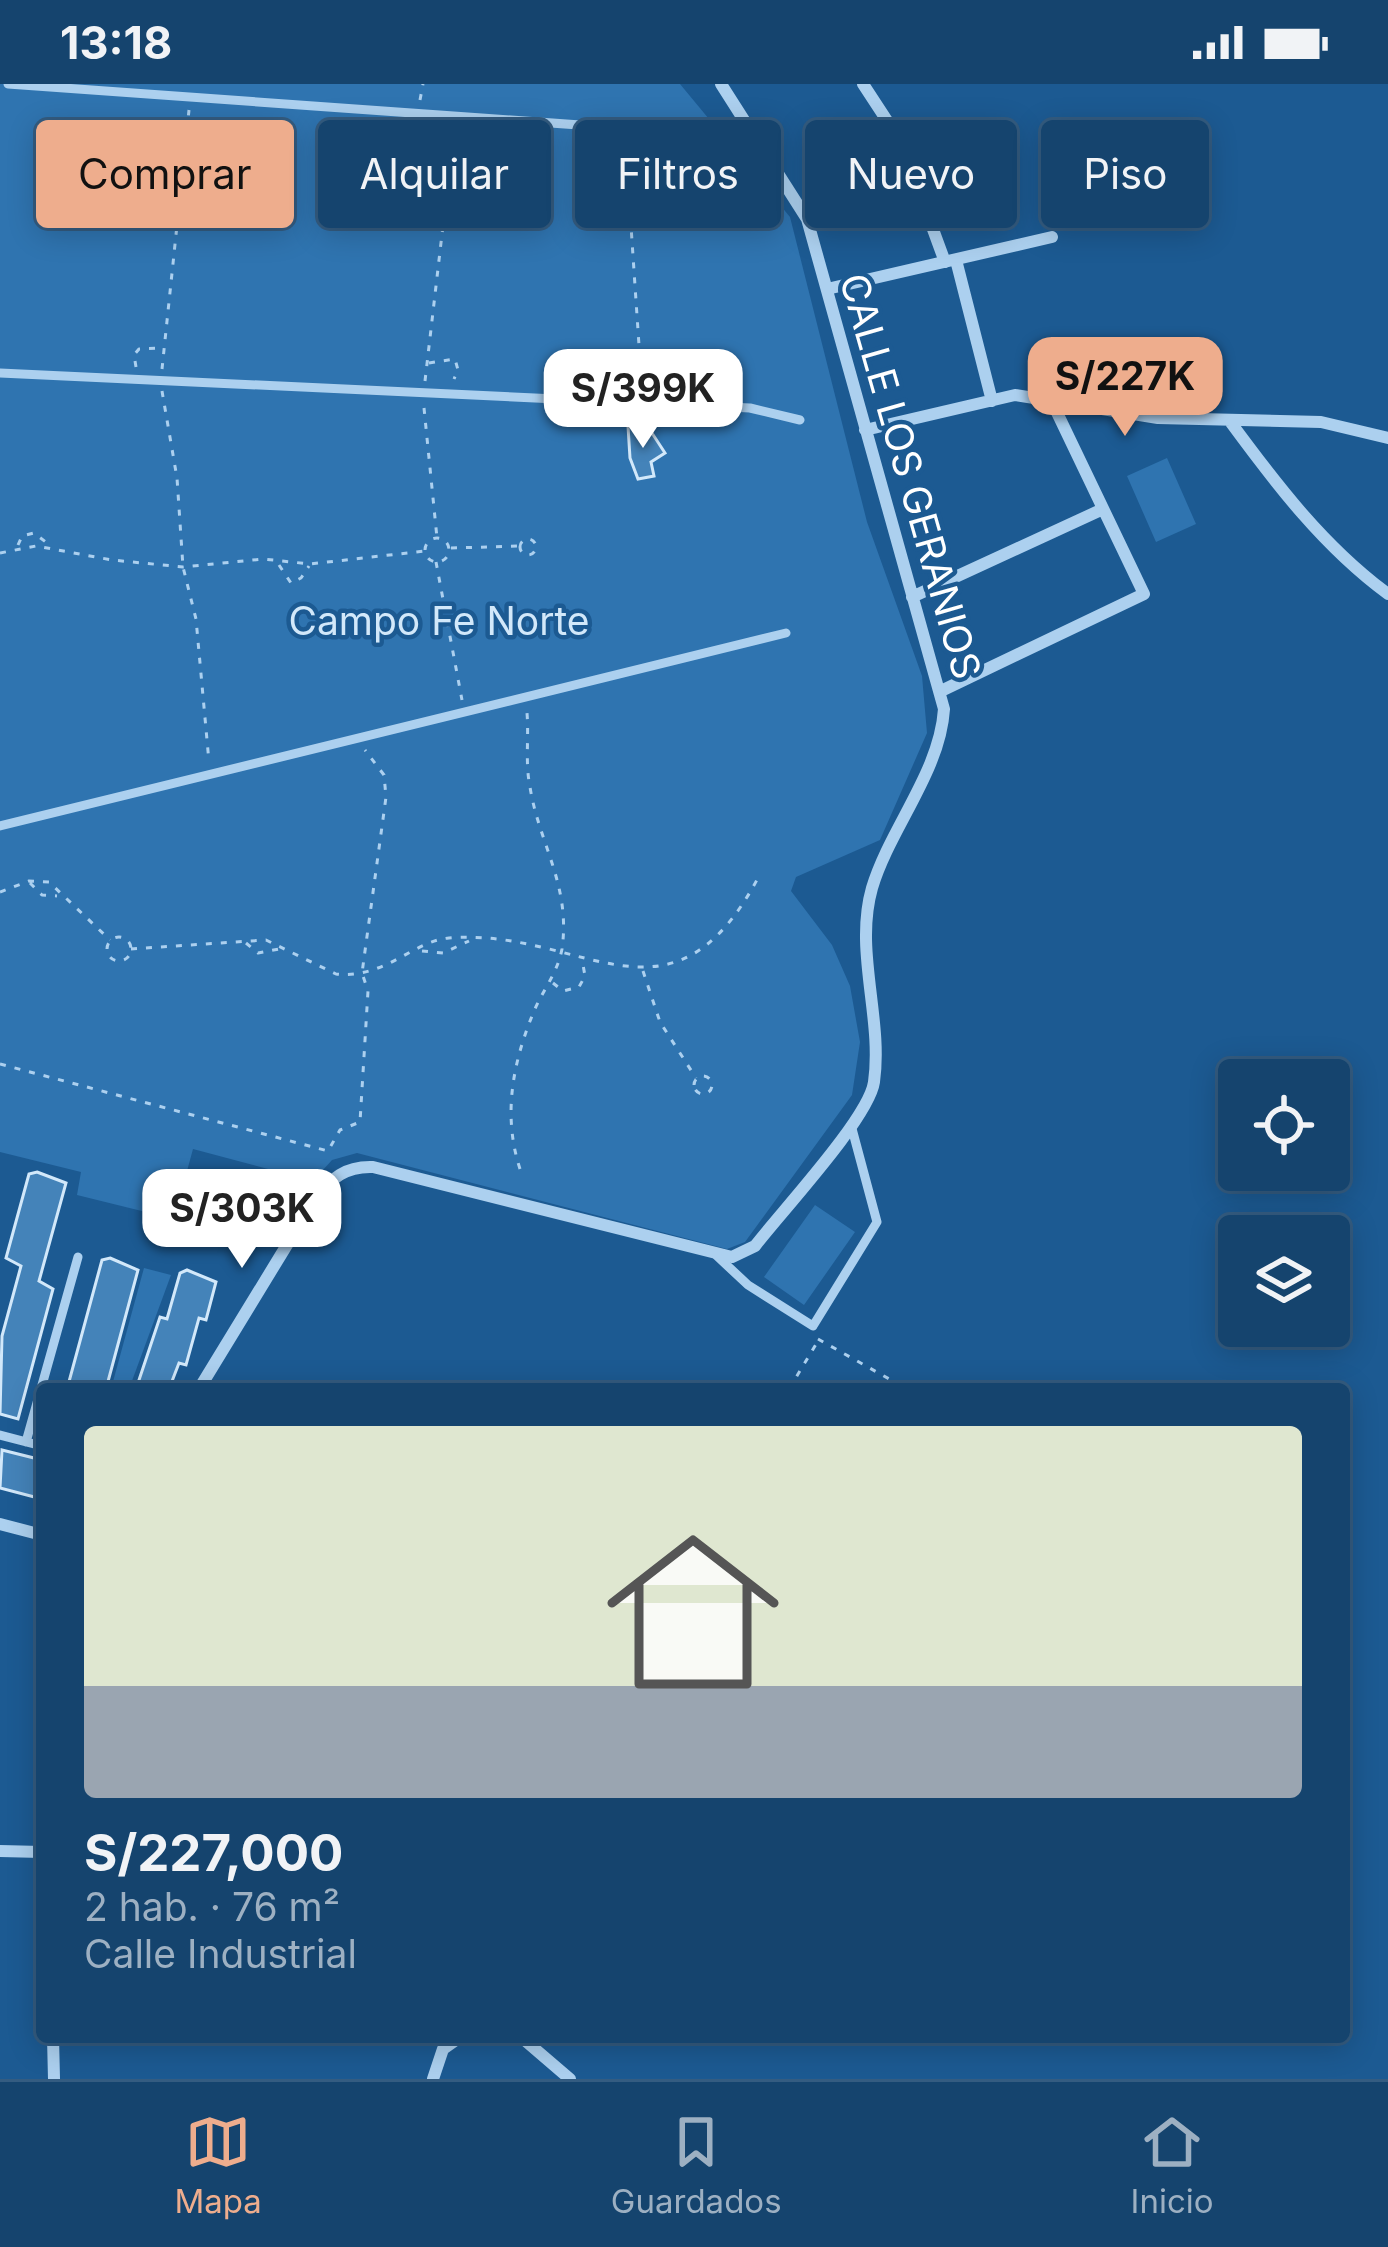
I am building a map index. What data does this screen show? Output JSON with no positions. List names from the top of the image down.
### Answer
{
  "streets": {
    "street": ["CALLE LOS GERANIOS"]
  },
  "parks": ["Campo Fe Norte"],
  "page": {
    "status": "13:18",
    "chip": [
      "Comprar",
      "Alquilar",
      "Filtros",
      "Nuevo",
      "Piso"
    ],
    "price": ["S/227K", "S/399K", "S/303K"],
    "list": [
      {
        "name": "S/227,000",
        "note": "2 hab. · 76 m² · Calle Industrial"
      }
    ],
    "tabs": ["Mapa", "Guardados", "Inicio"]
  }
}
